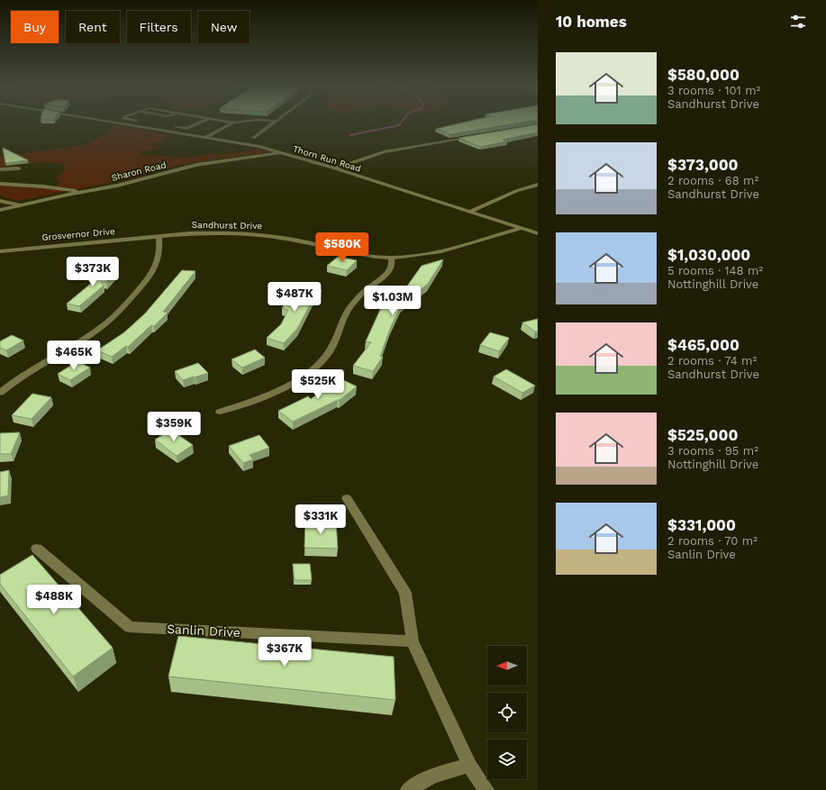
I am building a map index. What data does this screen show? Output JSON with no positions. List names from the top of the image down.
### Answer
{
  "streets": {
    "street": [
      "Thorn Run Road",
      "Sharon Road",
      "Sandhurst Drive",
      "Grosvernor Drive",
      "Sanlin Drive"
    ]
  },
  "crossings": [
    ["Thorn Run Road", "Sharon Road"],
    ["Thorn Run Road", "Sandhurst Drive"],
    ["Sandhurst Drive", "Grosvernor Drive"]
  ],
  "north": "left",
  "page": {
    "heading": "10 homes",
    "chip": [
      "Buy",
      "Rent",
      "Filters",
      "New"
    ],
    "list": [
      {
        "name": "$580,000",
        "note": "3 rooms · 101 m² · Sandhurst Drive"
      },
      {
        "name": "$373,000",
        "note": "2 rooms · 68 m² · Sandhurst Drive"
      },
      {
        "name": "$1,030,000",
        "note": "5 rooms · 148 m² · Nottinghill Drive"
      },
      {
        "name": "$465,000",
        "note": "2 rooms · 74 m² · Sandhurst Drive"
      },
      {
        "name": "$525,000",
        "note": "3 rooms · 95 m² · Nottinghill Drive"
      },
      {
        "name": "$331,000",
        "note": "2 rooms · 70 m² · Sanlin Drive"
      }
    ],
    "price": [
      "$580K",
      "$373K",
      "$487K",
      "$1.03M",
      "$465K",
      "$525K",
      "$359K",
      "$331K",
      "$488K",
      "$367K"
    ]
  }
}
